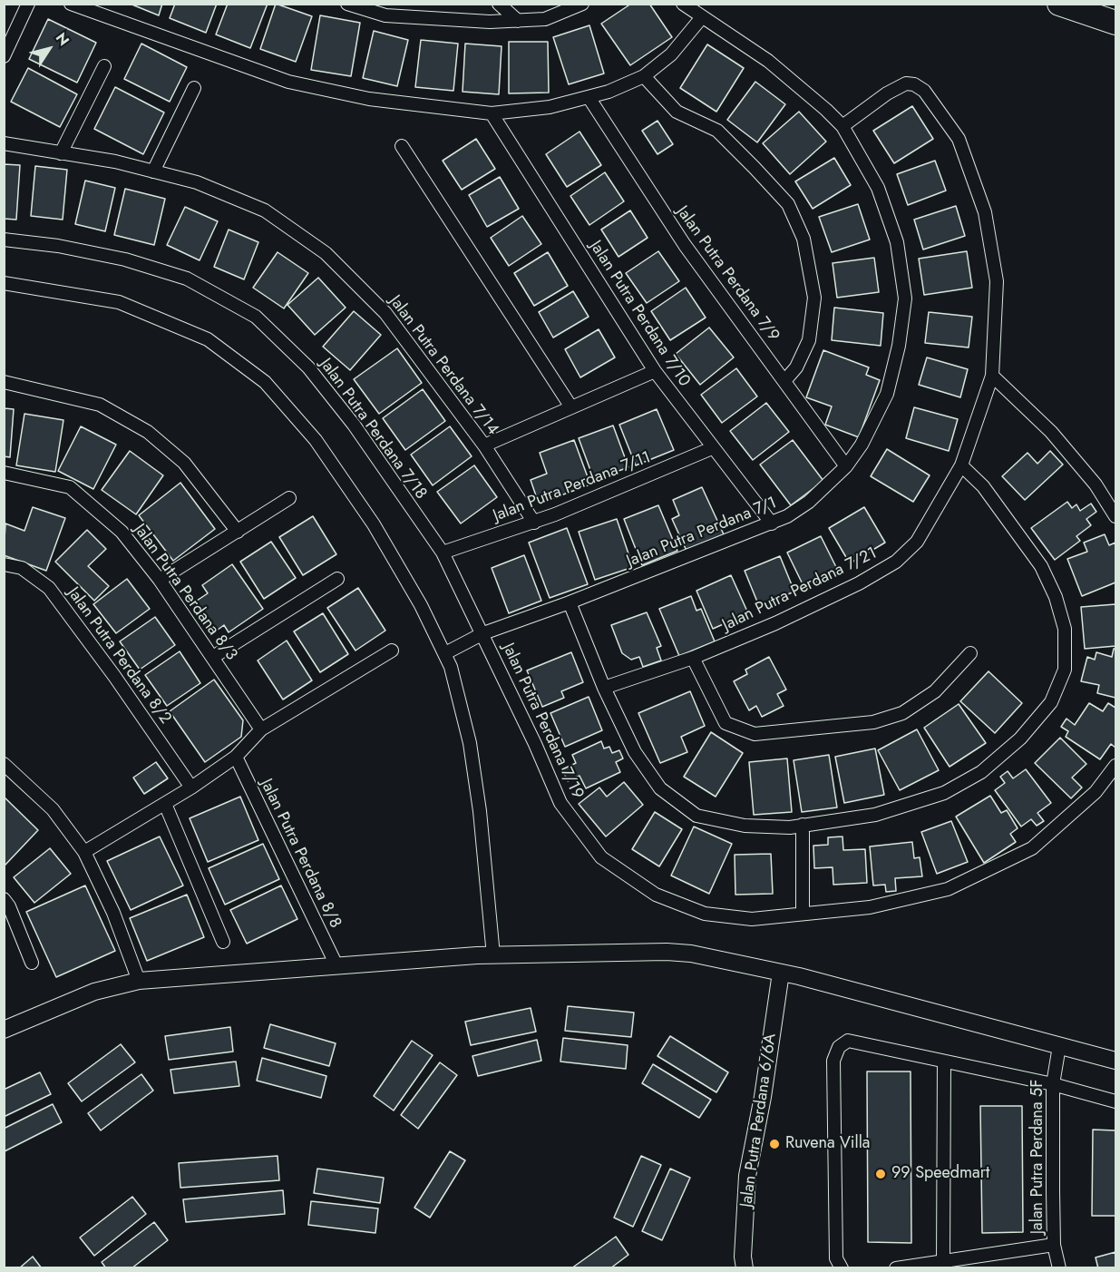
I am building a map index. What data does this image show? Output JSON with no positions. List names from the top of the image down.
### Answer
{
  "streets": {
    "street": [
      "Jalan Putra Perdana 7/9",
      "Jalan Putra Perdana 7/10",
      "Jalan Putra Perdana 7/14",
      "Jalan Putra Perdana 7/18",
      "Jalan Putra Perdana 7/11",
      "Jalan Putra Perdana 7/1",
      "Jalan Putra Perdana 7/21",
      "Jalan Putra Perdana 8/3",
      "Jalan Putra Perdana 8/2",
      "Jalan Putra Perdana 7/19",
      "Jalan Putra Perdana 8/8",
      "Jalan Putra Perdana 6/6A",
      "Jalan Putra Perdana 5F"
    ]
  },
  "crossings": [
    ["Jalan Putra Perdana 7/9", "Jalan Putra Perdana 7/1"],
    ["Jalan Putra Perdana 7/10", "Jalan Putra Perdana 7/11"],
    ["Jalan Putra Perdana 7/10", "Jalan Putra Perdana 7/1"],
    ["Jalan Putra Perdana 7/14", "Jalan Putra Perdana 7/11"],
    ["Jalan Putra Perdana 7/18", "Jalan Putra Perdana 7/11"],
    ["Jalan Putra Perdana 7/18", "Jalan Putra Perdana 7/1"],
    ["Jalan Putra Perdana 7/18", "Jalan Putra Perdana 7/19"],
    ["Jalan Putra Perdana 7/1", "Jalan Putra Perdana 7/21"],
    ["Jalan Putra Perdana 7/1", "Jalan Putra Perdana 7/19"]
  ],
  "places": ["Ruvena Villa", "99 Speedmart"],
  "north": "top right"
}
